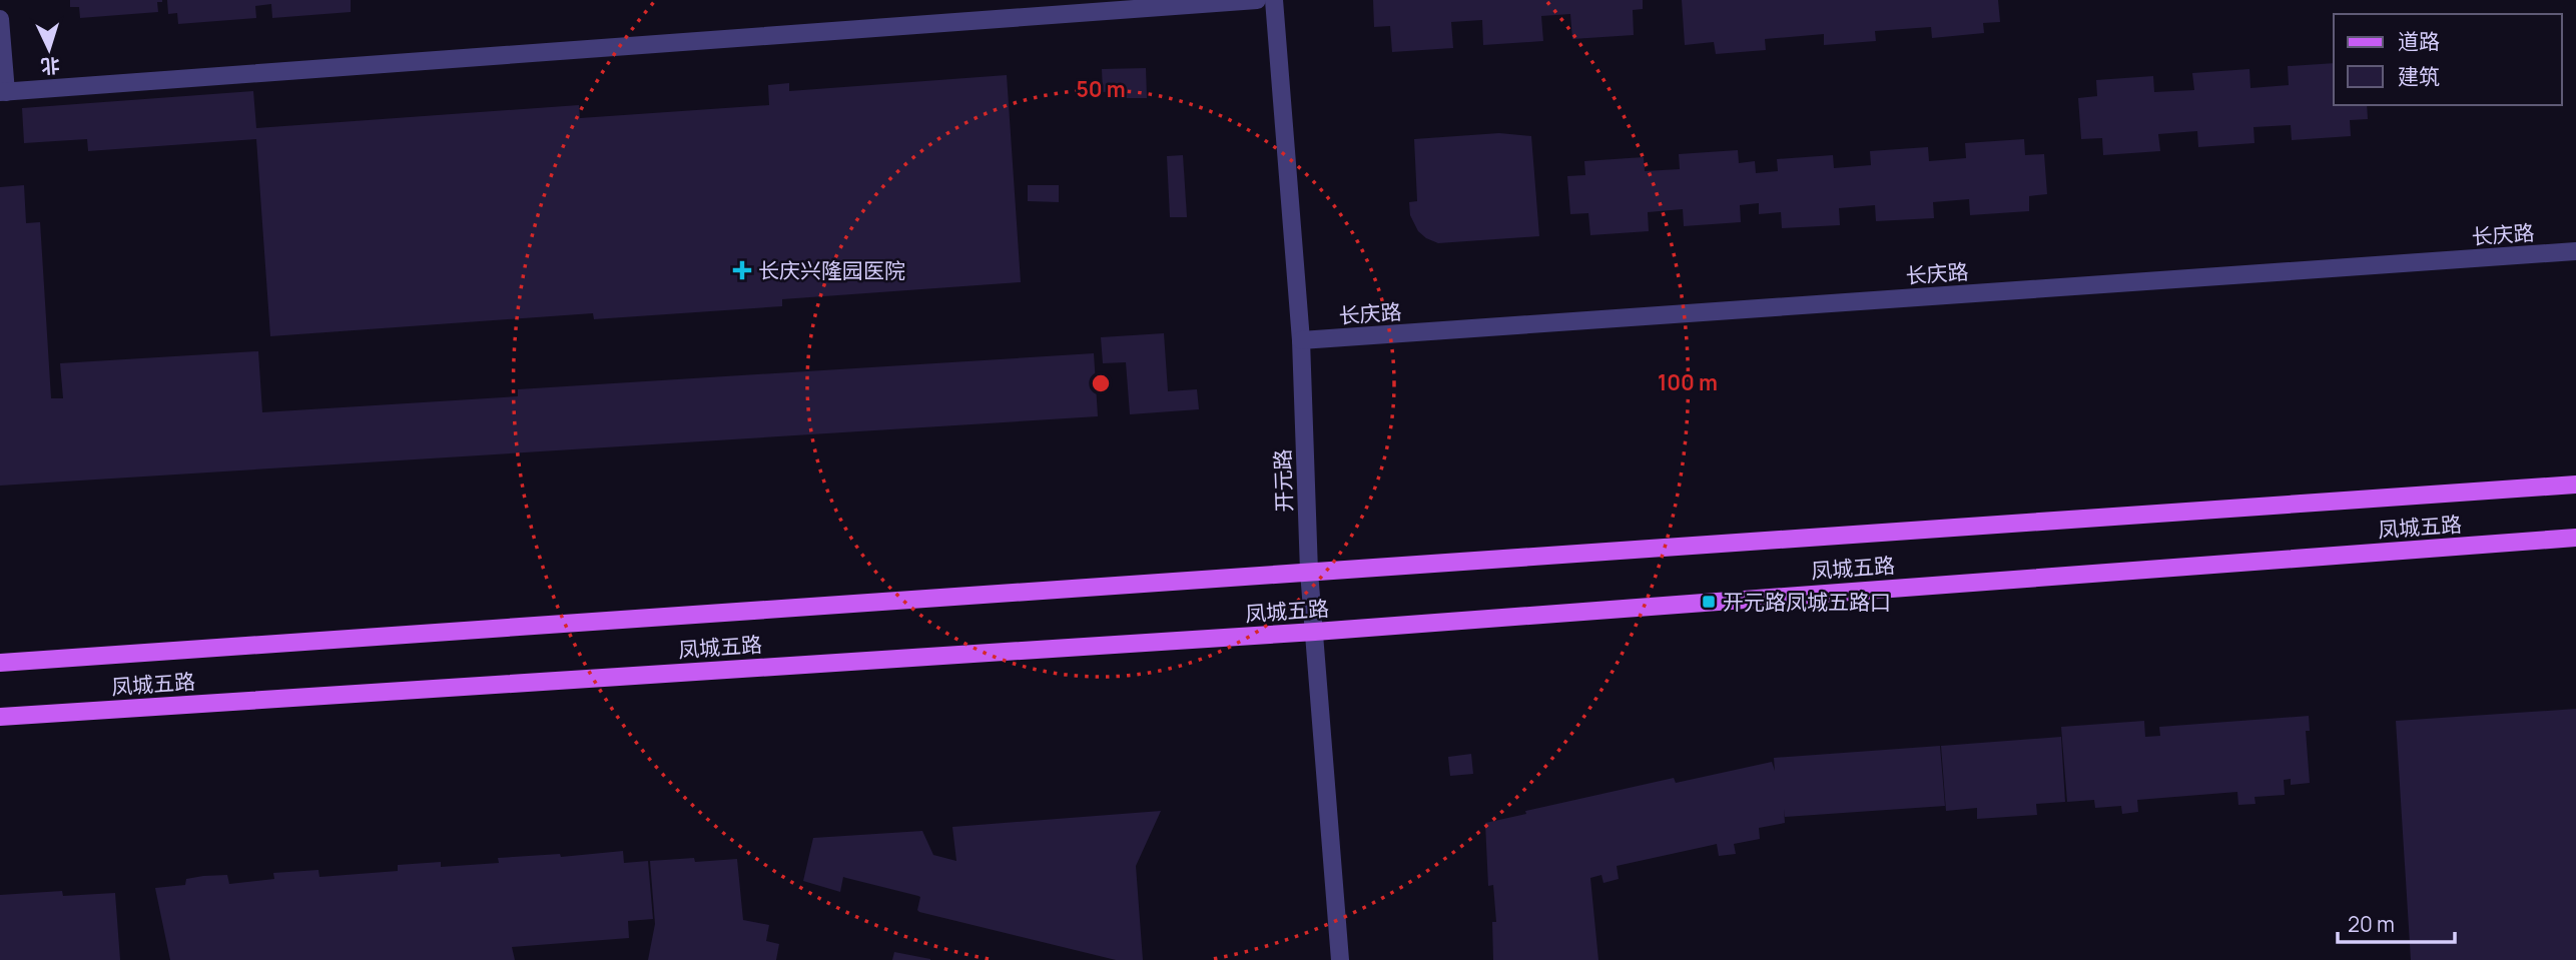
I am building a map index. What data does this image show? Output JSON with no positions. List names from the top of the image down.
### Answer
{
  "streets": {
    "main road": ["凤城五路"],
    "street": ["长庆路", "开元路"]
  },
  "crossings": [
    ["长庆路", "开元路"],
    ["开元路", "凤城五路"]
  ],
  "places": {
    "health": ["长庆兴隆园医院"],
    "transit": ["开元路凤城五路口"]
  },
  "legend": ["道路", "建筑"],
  "scale_bar": "20 m",
  "north": "bottom",
  "rings": ["50 m", "100 m"]
}
